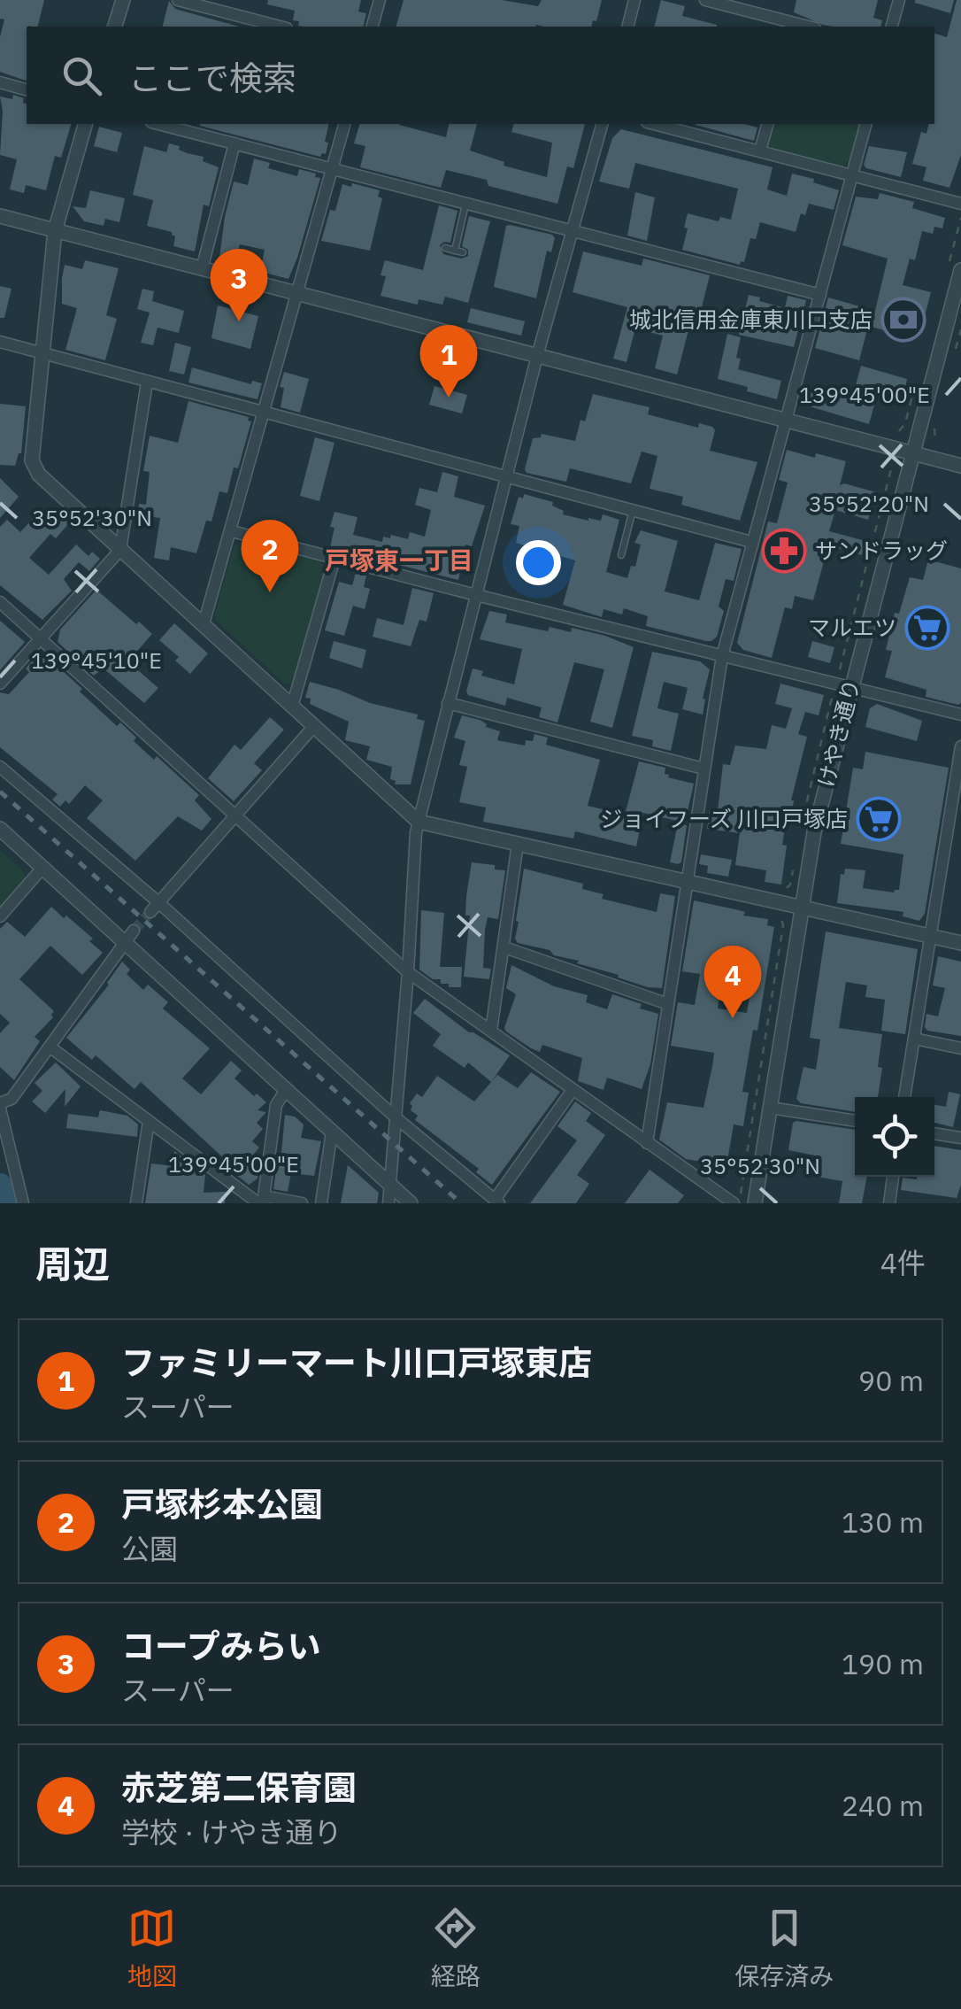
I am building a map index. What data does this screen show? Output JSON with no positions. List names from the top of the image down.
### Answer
{
  "streets": {
    "street": ["けやき通り"]
  },
  "districts": ["戸塚東一丁目"],
  "places": {
    "bank": ["城北信用金庫東川口支店"],
    "pharmacy": ["サンドラッグ"],
    "supermarket": ["マルエツ", "ジョイフーズ 川口戸塚店"]
  },
  "page": {
    "search": "ここで検索",
    "pins": [
      "3",
      "1",
      "2",
      "4"
    ],
    "heading": ["周辺", "4件"],
    "list": [
      {
        "mark": "1",
        "name": "ファミリーマート川口戸塚東店",
        "note": "スーパー",
        "value": "90 m"
      },
      {
        "mark": "2",
        "name": "戸塚杉本公園",
        "note": "公園",
        "value": "130 m"
      },
      {
        "mark": "3",
        "name": "コープみらい",
        "note": "スーパー",
        "value": "190 m"
      },
      {
        "mark": "4",
        "name": "赤芝第二保育園",
        "note": "学校 · けやき通り",
        "value": "240 m"
      }
    ],
    "nav": ["地図", "経路", "保存済み"]
  },
  "coordinates": [
    "139°45'00\"E",
    "35°52'20\"N",
    "35°52'30\"N",
    "139°45'10\"E"
  ]
}
